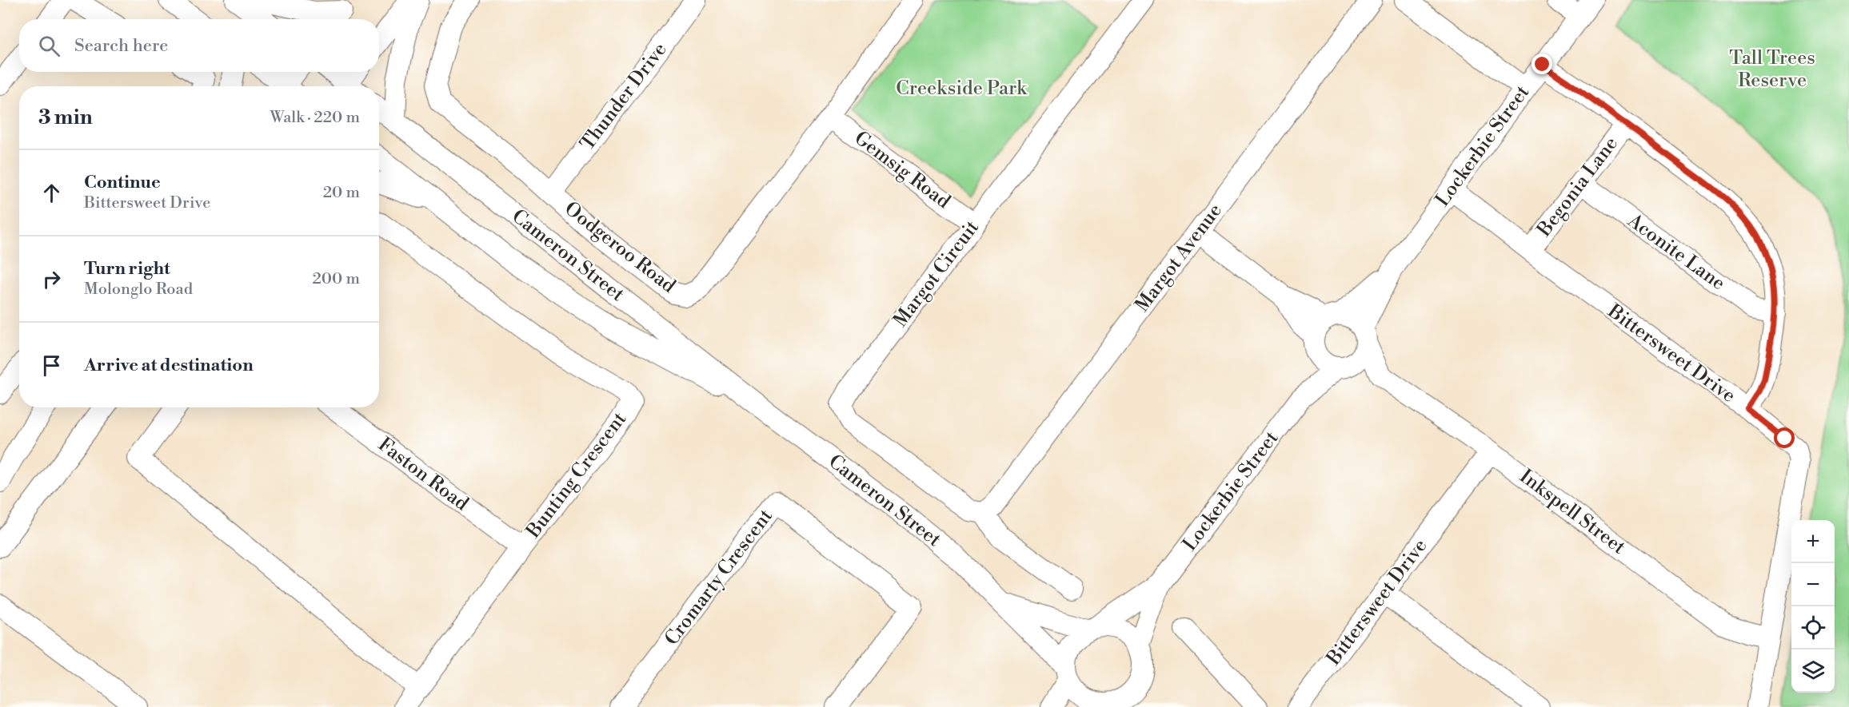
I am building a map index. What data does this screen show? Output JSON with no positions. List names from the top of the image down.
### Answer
{
  "streets": {
    "street": [
      "Thunder Drive",
      "Lockerbie Street",
      "Gemsig Road",
      "Begonia Lane",
      "Oodgeroo Road",
      "Aconite Lane",
      "Cameron Street",
      "Margot Avenue",
      "Margot Circuit",
      "Bittersweet Drive",
      "Faston Road",
      "Bunting Crescent",
      "Inkspell Street",
      "Cromarty Crescent"
    ]
  },
  "crossings": [
    ["Thunder Drive", "Oodgeroo Road"],
    ["Lockerbie Street", "Bittersweet Drive"],
    ["Gemsig Road", "Oodgeroo Road"],
    ["Gemsig Road", "Margot Circuit"],
    ["Begonia Lane", "Aconite Lane"],
    ["Begonia Lane", "Bittersweet Drive"],
    ["Margot Avenue", "Margot Circuit"],
    ["Bittersweet Drive", "Inkspell Street"],
    ["Faston Road", "Bunting Crescent"]
  ],
  "parks": ["Tall Trees Reserve", "Creekside Park"],
  "page": {
    "search": "Search here",
    "heading": ["3 min", "Walk · 220 m"],
    "list": [
      ["Continue", "Bittersweet Drive", "20 m"],
      ["Turn right", "Molonglo Road", "200 m"],
      "Arrive at destination"
    ],
    "map_buttons": ["+", "−"]
  }
}
